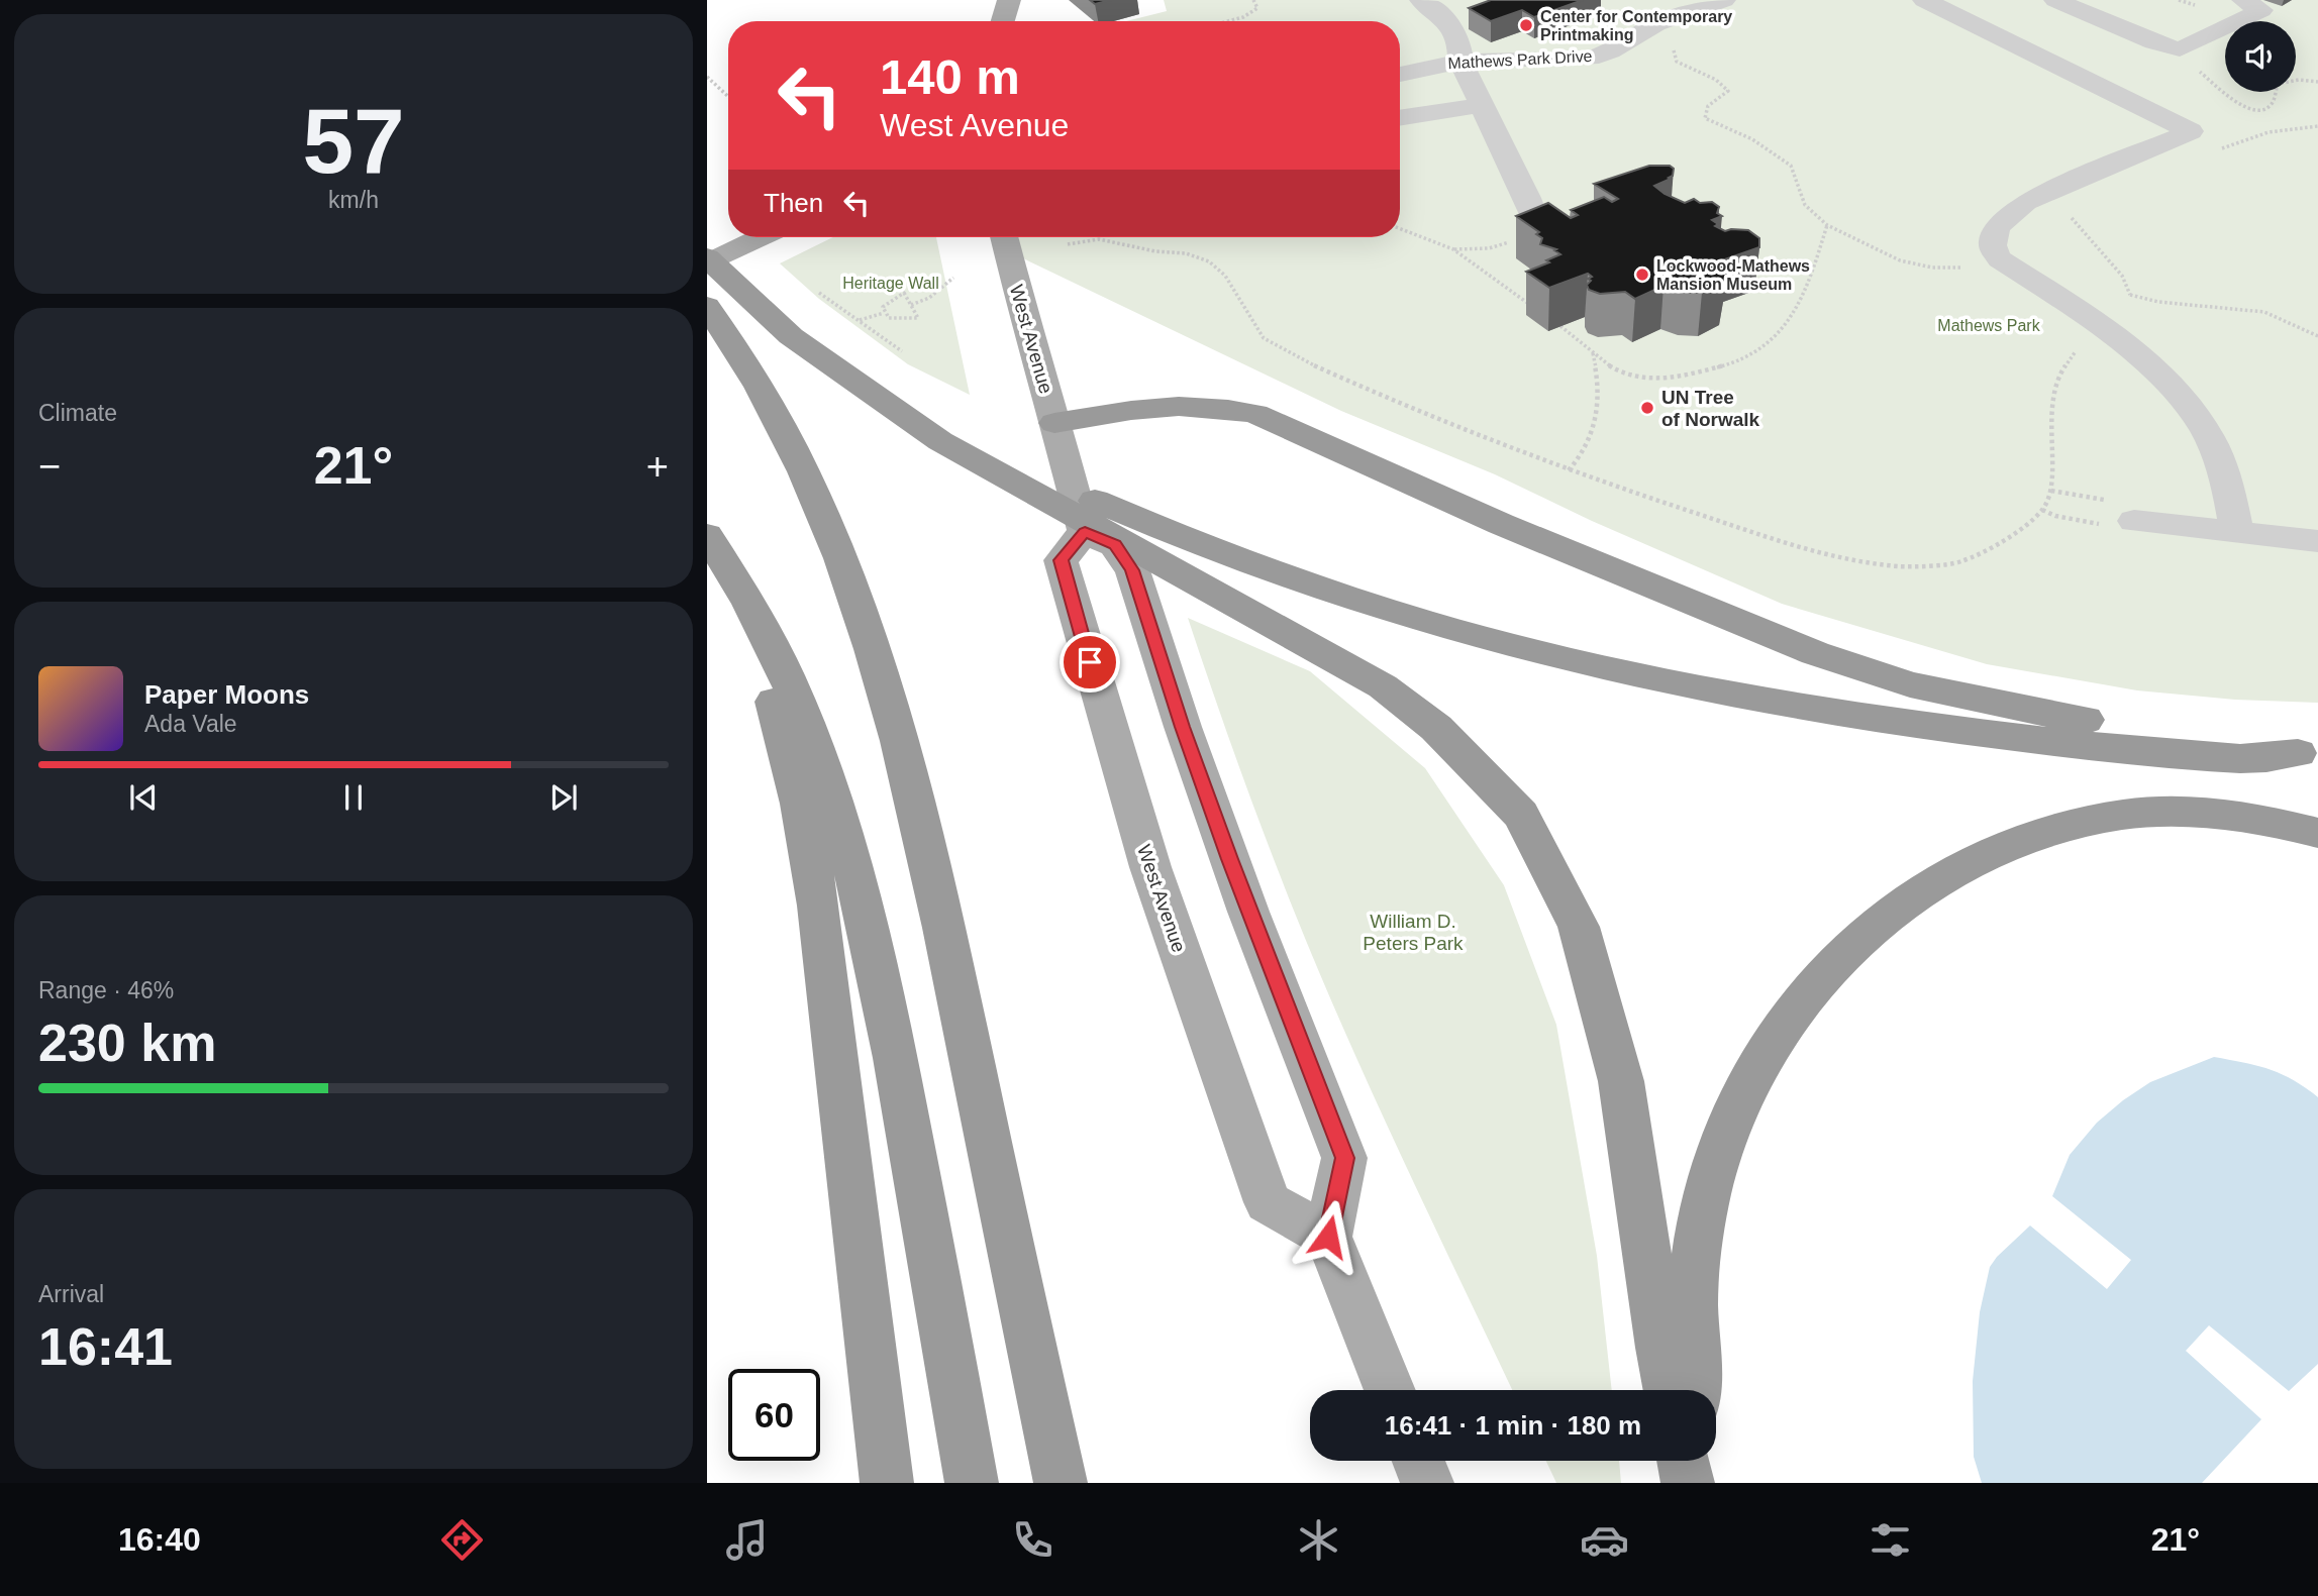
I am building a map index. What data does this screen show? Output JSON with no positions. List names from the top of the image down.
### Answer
{
  "streets": {
    "main road": ["West Avenue"],
    "street": ["Mathews Park Drive"]
  },
  "parks": ["Heritage Wall", "Mathews Park", "William D. Peters Park"],
  "places": ["Center for Contemporary Printmaking", "Lockwood-Mathews Mansion Museum", "UN Tree of Norwalk"],
  "page": {
    "tile": [
      ["57", "km/h"],
      "Climate",
      ["Range · 46%", "230 km"],
      ["Arrival", "16:41"]
    ],
    "turn": ["140 m", "West Avenue"],
    "then": "Then",
    "heat": ["−", "21°", "+"],
    "song": ["Paper Moons", "Ada Vale"],
    "limit": "60",
    "trip": "16:41 · 1 min · 180 m",
    "tabs": ["16:40", "21°"]
  }
}
